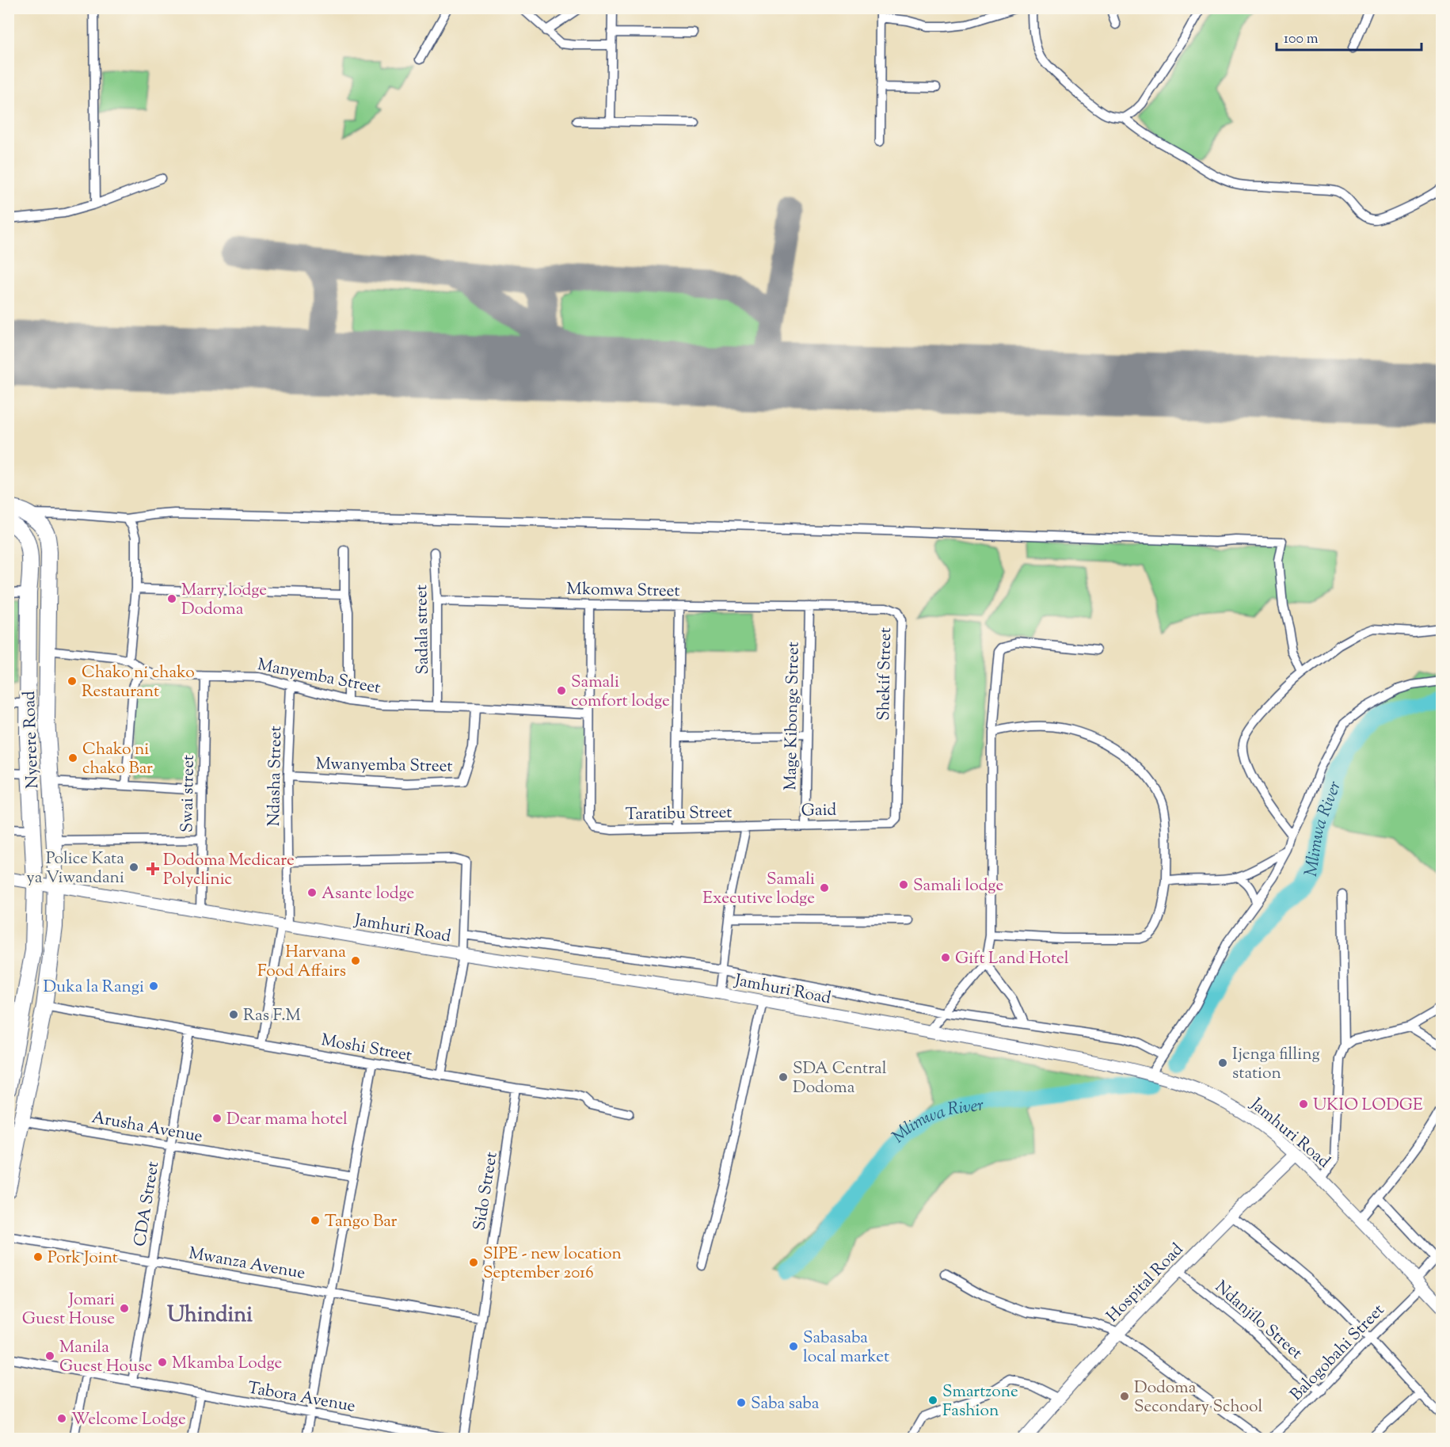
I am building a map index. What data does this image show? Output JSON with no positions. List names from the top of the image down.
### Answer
{
  "streets": {
    "highway": ["Nyerere Road"],
    "main road": ["Jamhuri Road", "Hospital Road"],
    "street": [
      "Mkomwa Street",
      "Sadala street",
      "Shekif Street",
      "Manyemba Street",
      "Mage Kibonge Street",
      "Mwanyemba Street",
      "Ndasha Street",
      "Swai street",
      "Gaid",
      "Taratibu Street",
      "Moshi Street",
      "Arusha Avenue",
      "Sido Street",
      "CDA Street",
      "Mwanza Avenue",
      "Ndanjílo Street",
      "Balogobahi Street",
      "Tabora Avenue"
    ]
  },
  "crossings": [
    ["Mkomwa Street", "Sadala street"],
    ["Mkomwa Street", "Shekif Street"],
    ["Mkomwa Street", "Mage Kibonge Street"],
    ["Sadala street", "Manyemba Street"],
    ["Shekif Street", "Mage Kibonge Street"],
    ["Shekif Street", "Gaid"],
    ["Manyemba Street", "Nyerere Road"],
    ["Manyemba Street", "Mwanyemba Street"],
    ["Manyemba Street", "Ndasha Street"],
    ["Manyemba Street", "Swai street"],
    ["Manyemba Street", "Taratibu Street"],
    ["Mage Kibonge Street", "Gaid"],
    ["Nyerere Road", "Jamhuri Road"],
    ["Nyerere Road", "Moshi Street"],
    ["Nyerere Road", "Arusha Avenue"],
    ["Mwanyemba Street", "Ndasha Street"],
    ["Ndasha Street", "Jamhuri Road"],
    ["Ndasha Street", "Moshi Street"],
    ["Swai street", "Jamhuri Road"],
    ["Gaid", "Taratibu Street"],
    ["Taratibu Street", "Jamhuri Road"],
    ["Jamhuri Road", "Hospital Road"],
    ["Jamhuri Road", "Balogobahi Street"],
    ["Moshi Street", "Sido Street"],
    ["Moshi Street", "CDA Street"],
    ["Arusha Avenue", "CDA Street"],
    ["Sido Street", "Mwanza Avenue"],
    ["CDA Street", "Mwanza Avenue"],
    ["CDA Street", "Tabora Avenue"],
    ["Hospital Road", "Ndanjílo Street"],
    ["Ndanjílo Street", "Balogobahi Street"]
  ],
  "districts": ["Uhindini"],
  "water": ["Mlimwa River"],
  "places": {
    "other": [
      "Marry lodge Dodoma",
      "Chako ni chako Restaurant",
      "Samali comfort lodge",
      "Chako ni chako Bar",
      "Police Kata ya Viwandani",
      "Samali lodge",
      "Samali Executive lodge",
      "Asante lodge",
      "Gift Land Hotel",
      "Harvana Food Affairs",
      "Duka la Rangi",
      "Ras F.M",
      "Ijenga filling station",
      "SDA Central Dodoma",
      "UKIO LODGE",
      "Dear mama hotel",
      "Tango Bar",
      "Pork Joint",
      "SIPE - new location September 2016",
      "Jomari Guest House",
      "Sabasaba local market",
      "Manila Guest House",
      "Mkamba Lodge",
      "Dodoma Secondary School",
      "Smartzone Fashion",
      "Saba saba",
      "Welcome Lodge"
    ],
    "health": ["Dodoma Medicare Polyclinic"]
  },
  "scale_bar": "100 m"
}
